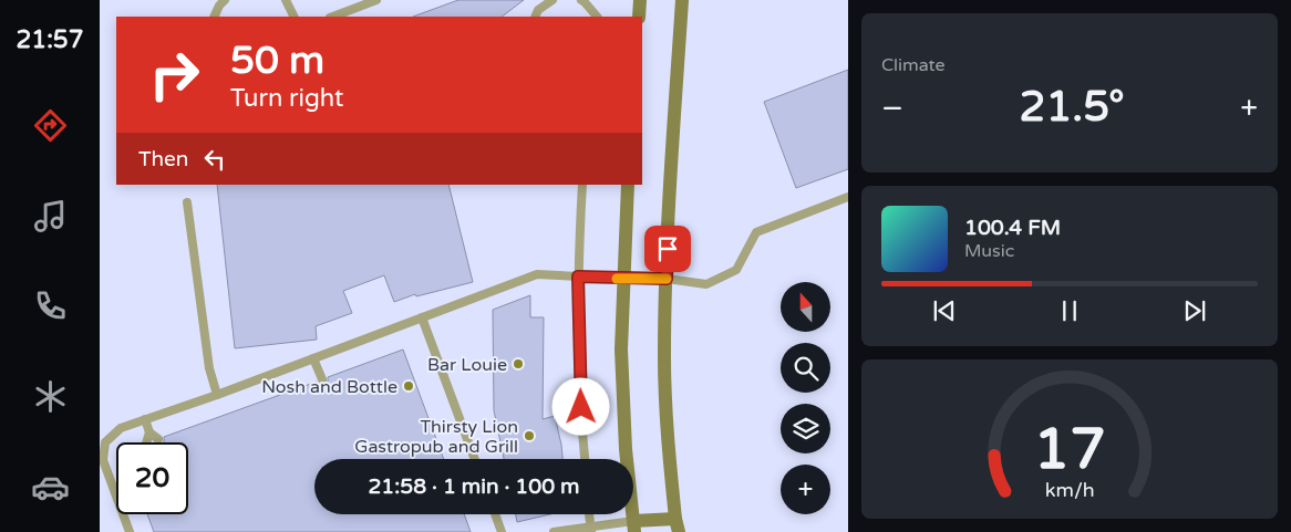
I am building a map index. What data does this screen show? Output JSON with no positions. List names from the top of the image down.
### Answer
{
  "places": ["Bar Louie", "Nosh and Bottle", "Thirsty Lion Gastropub and Grill"],
  "north": "top",
  "page": {
    "tabs": "21:57",
    "tile": "Climate",
    "turn": ["50 m", "Turn right"],
    "heat": ["−", "21.5°", "+"],
    "then": "Then",
    "song": ["100.4 FM", "Music"],
    "map_buttons": "+",
    "limit": "20",
    "trip": "21:58 · 1 min · 100 m",
    "gauge": ["17", "km/h"]
  }
}
